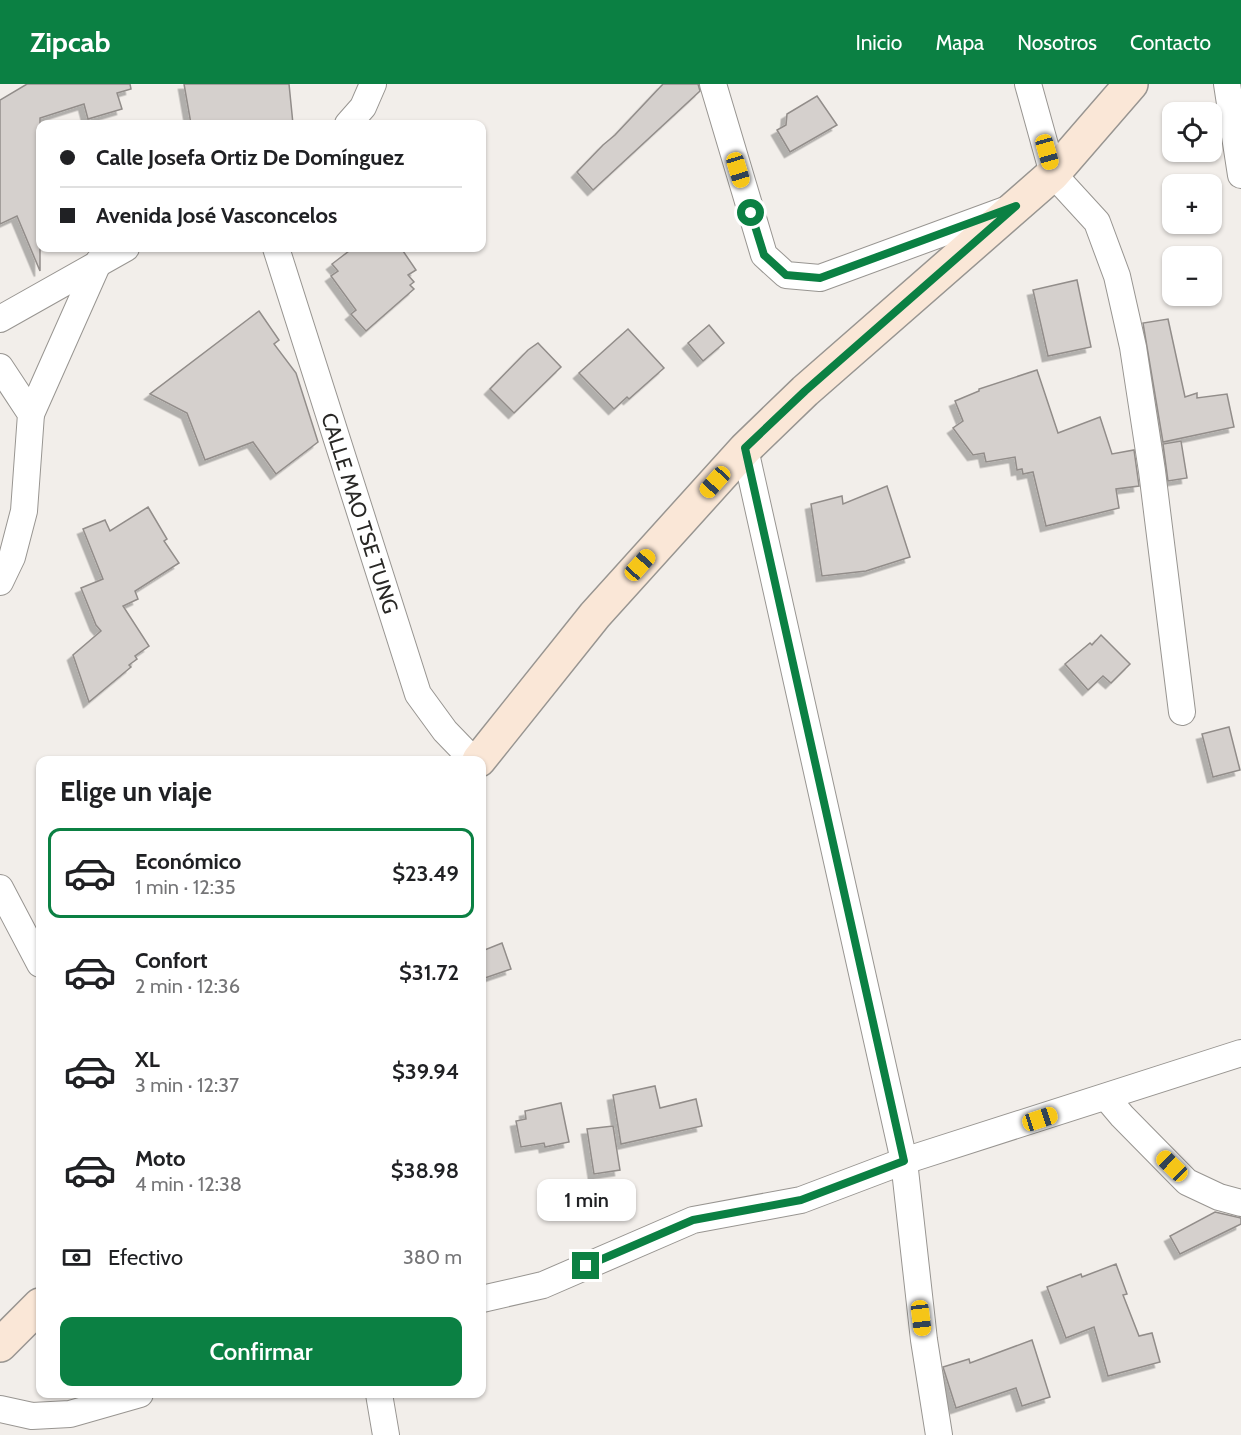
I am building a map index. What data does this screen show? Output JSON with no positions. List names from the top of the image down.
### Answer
{
  "streets": {
    "street": ["CALLE MAO TSE TUNG"]
  },
  "page": {
    "header": "Zipcab",
    "nav": [
      "Inicio",
      "Mapa",
      "Nosotros",
      "Contacto"
    ],
    "map_buttons": ["+", "−"],
    "banner": ["Calle Josefa Ortiz De Domínguez", "Avenida José Vasconcelos"],
    "heading": "Elige un viaje",
    "list": [
      {
        "name": "Económico",
        "note": "1 min · 12:35",
        "value": "$23.49"
      },
      {
        "name": "Confort",
        "note": "2 min · 12:36",
        "value": "$31.72"
      },
      {
        "name": "XL",
        "note": "3 min · 12:37",
        "value": "$39.94"
      },
      {
        "name": "Moto",
        "note": "4 min · 12:38",
        "value": "$38.98"
      }
    ],
    "bubble": "1 min",
    "pay": ["Efectivo", "380 m"],
    "buttons": "Confirmar"
  }
}
